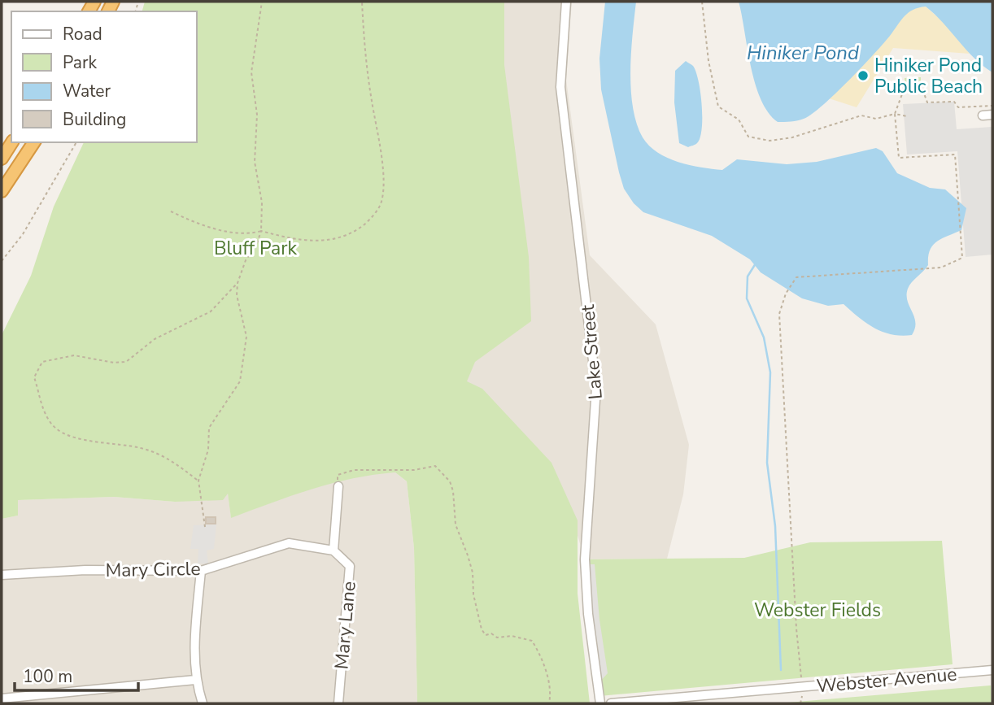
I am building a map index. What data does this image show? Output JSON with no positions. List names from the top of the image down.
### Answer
{
  "streets": {
    "street": [
      "Lake Street",
      "Mary Circle",
      "Mary Lane",
      "Webster Avenue"
    ]
  },
  "crossings": [
    ["Mary Circle", "Mary Lane"]
  ],
  "water": ["Hiniker Pond"],
  "parks": ["Bluff Park", "Webster Fields"],
  "places": ["Hiniker Pond Public Beach"],
  "legend": [
    "Road",
    "Park",
    "Water",
    "Building"
  ],
  "scale_bar": "100 m"
}
